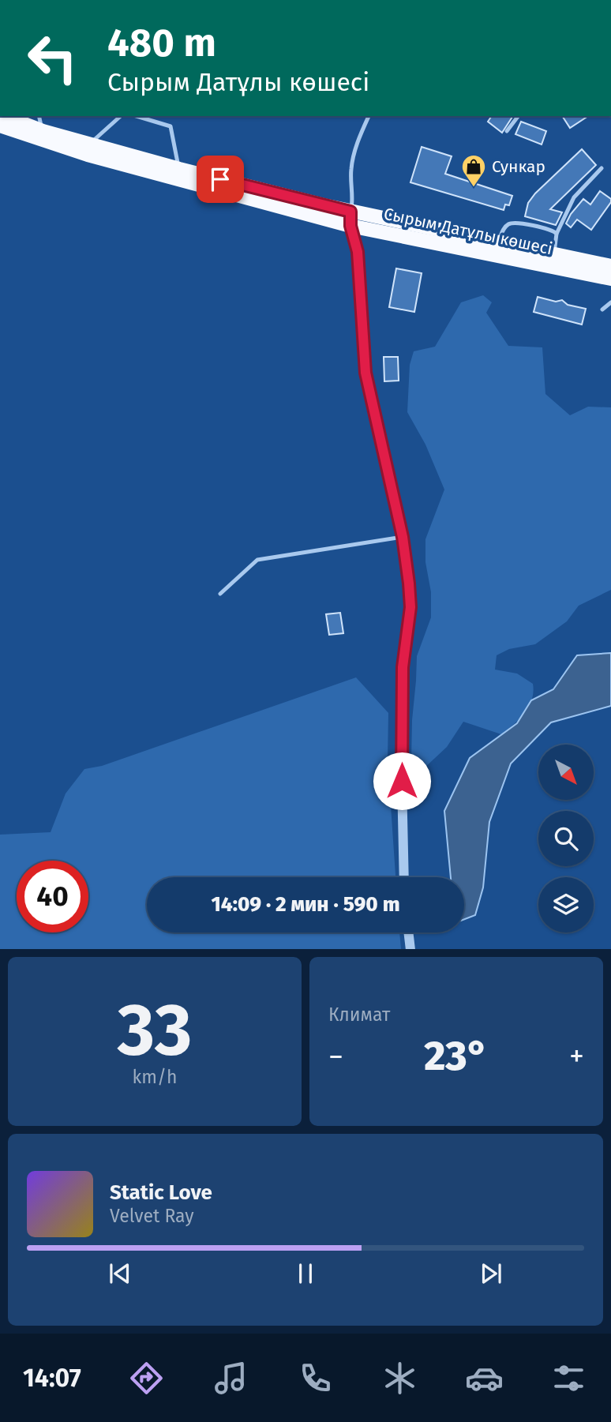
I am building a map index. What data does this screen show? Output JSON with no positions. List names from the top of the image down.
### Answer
{
  "streets": {
    "highway": ["Сырым Датұлы көшесі"]
  },
  "places": {
    "shop": ["Сункар"]
  },
  "north": "bottom right",
  "page": {
    "turn": ["480 m", "Сырым Датұлы көшесі"],
    "limit": "40",
    "trip": "14:09 · 2 мин · 590 m",
    "tile": [
      ["33", "km/h"],
      "Климат"
    ],
    "heat": ["−", "23°", "+"],
    "song": ["Static Love", "Velvet Ray"],
    "tabs": "14:07"
  }
}
